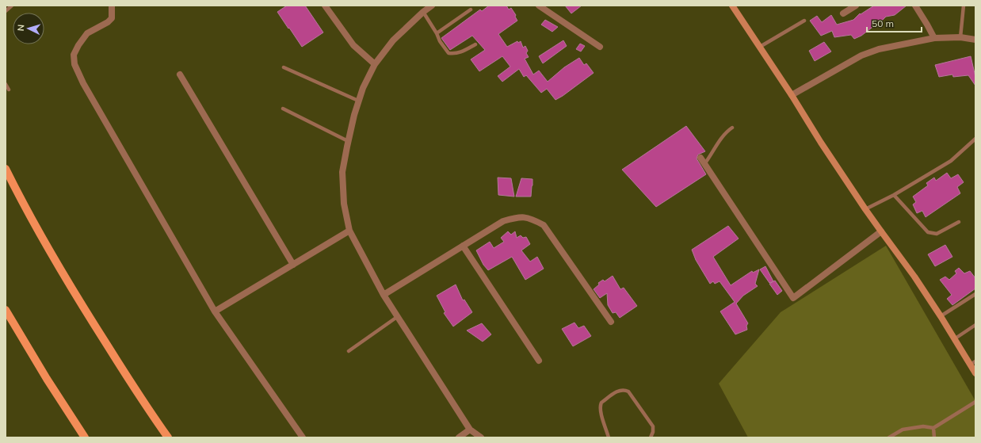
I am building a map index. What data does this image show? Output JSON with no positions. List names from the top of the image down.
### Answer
{
  "scale_bar": "50 m",
  "north": "left"
}
